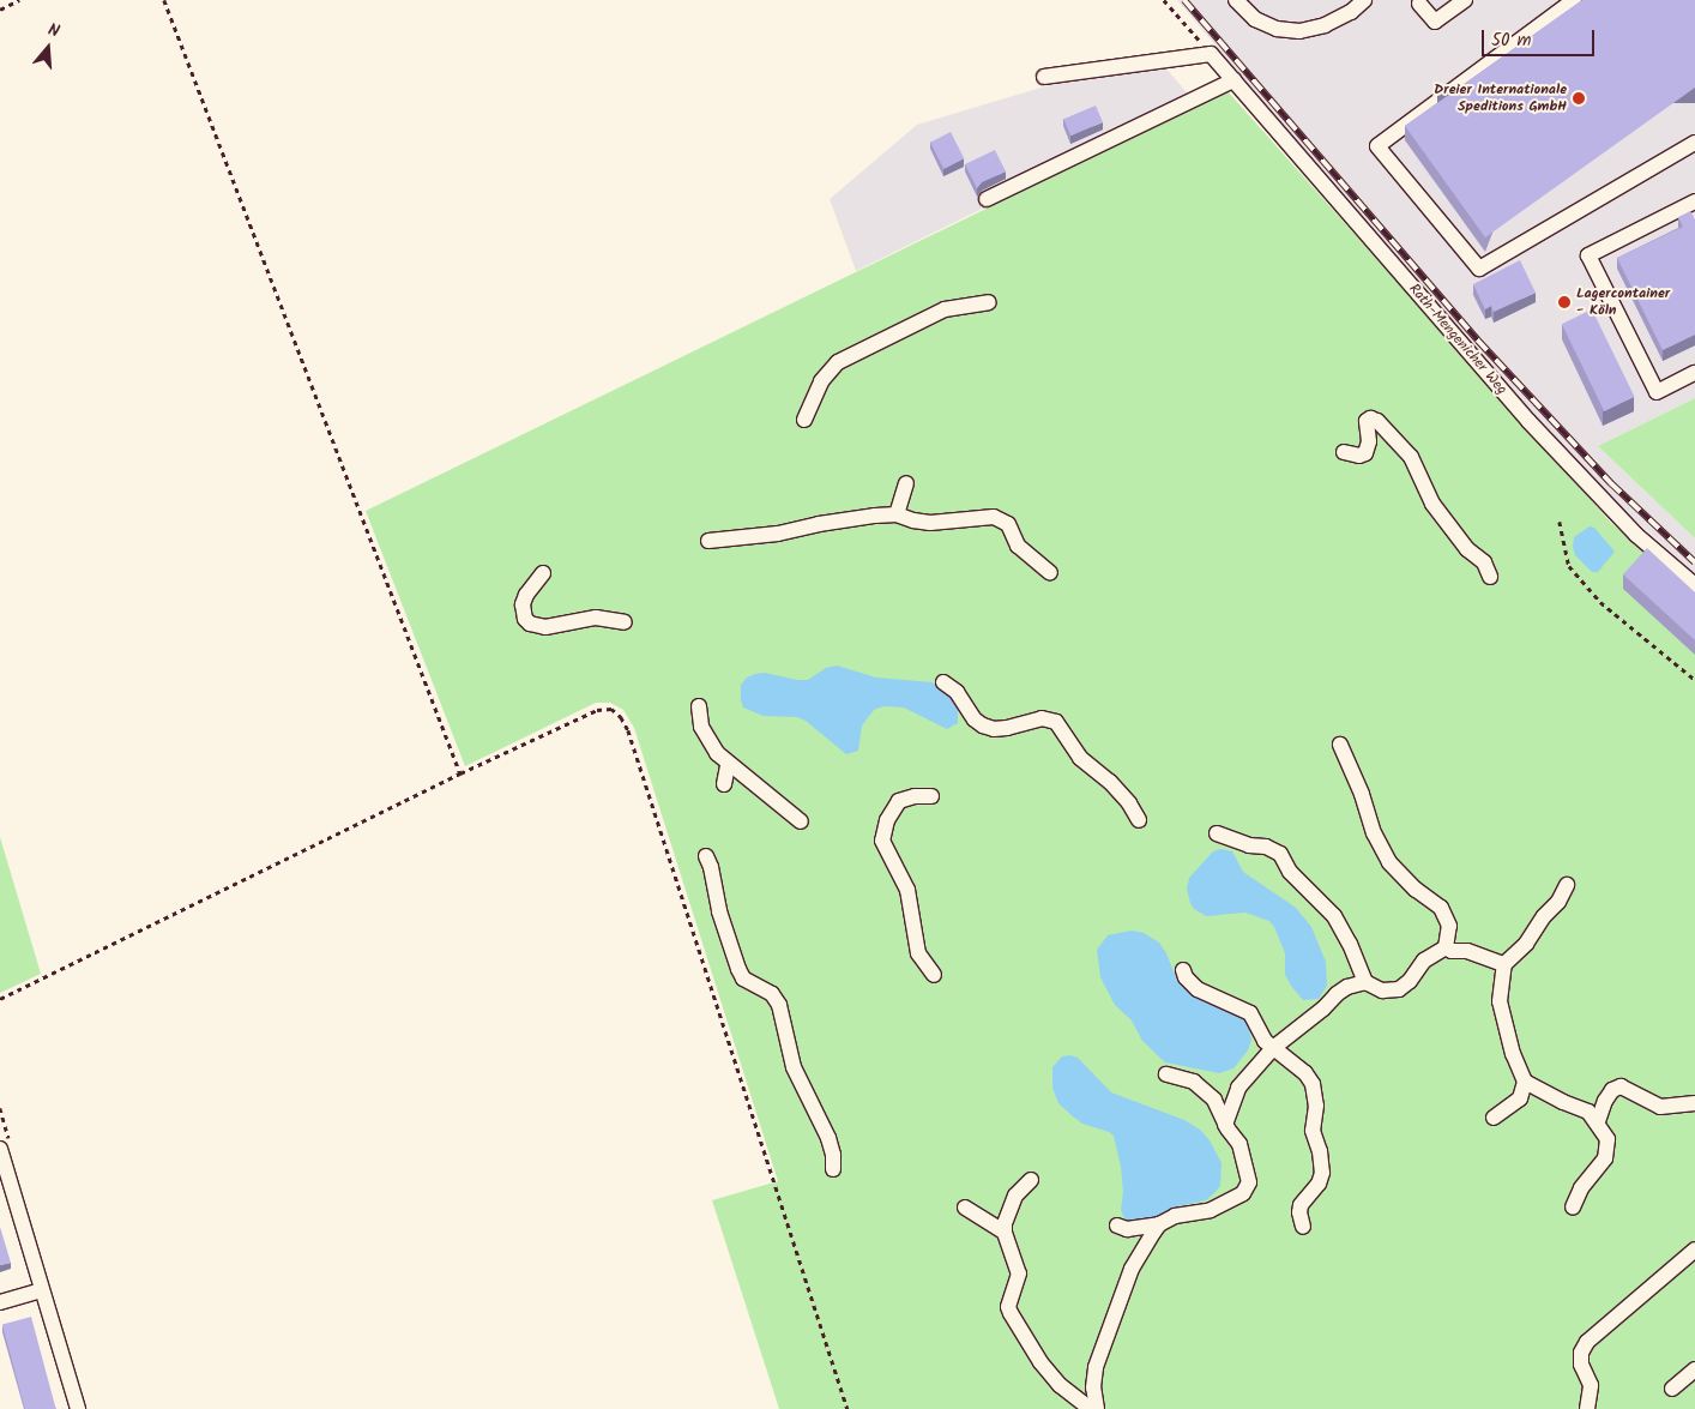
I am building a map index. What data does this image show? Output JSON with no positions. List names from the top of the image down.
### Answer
{
  "streets": {
    "street": ["Rath-Mengenicher Weg"]
  },
  "places": ["Dreier Internationale Speditions GmbH", "Lagercontainer - Köln"],
  "scale_bar": "50 m",
  "north": "top"
}
